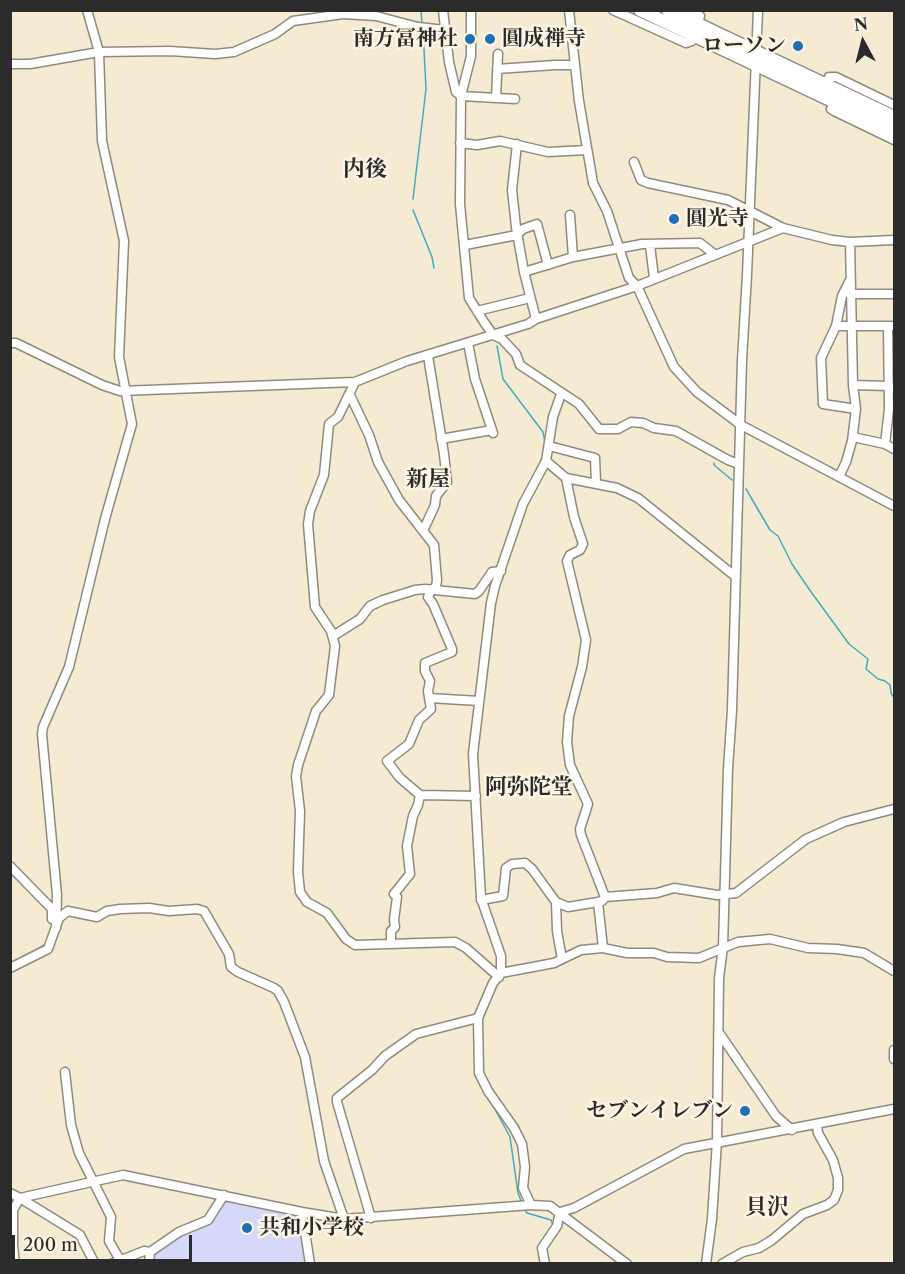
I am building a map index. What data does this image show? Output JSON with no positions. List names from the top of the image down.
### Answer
{
  "districts": [
    "内後",
    "新屋",
    "阿弥陀堂",
    "貝沢"
  ],
  "places": [
    "南方冨神社",
    "圓成禅寺",
    "ローソン",
    "圓光寺",
    "セブンイレブン",
    "共和小学校"
  ],
  "scale_bar": "200 m",
  "north": "top"
}
